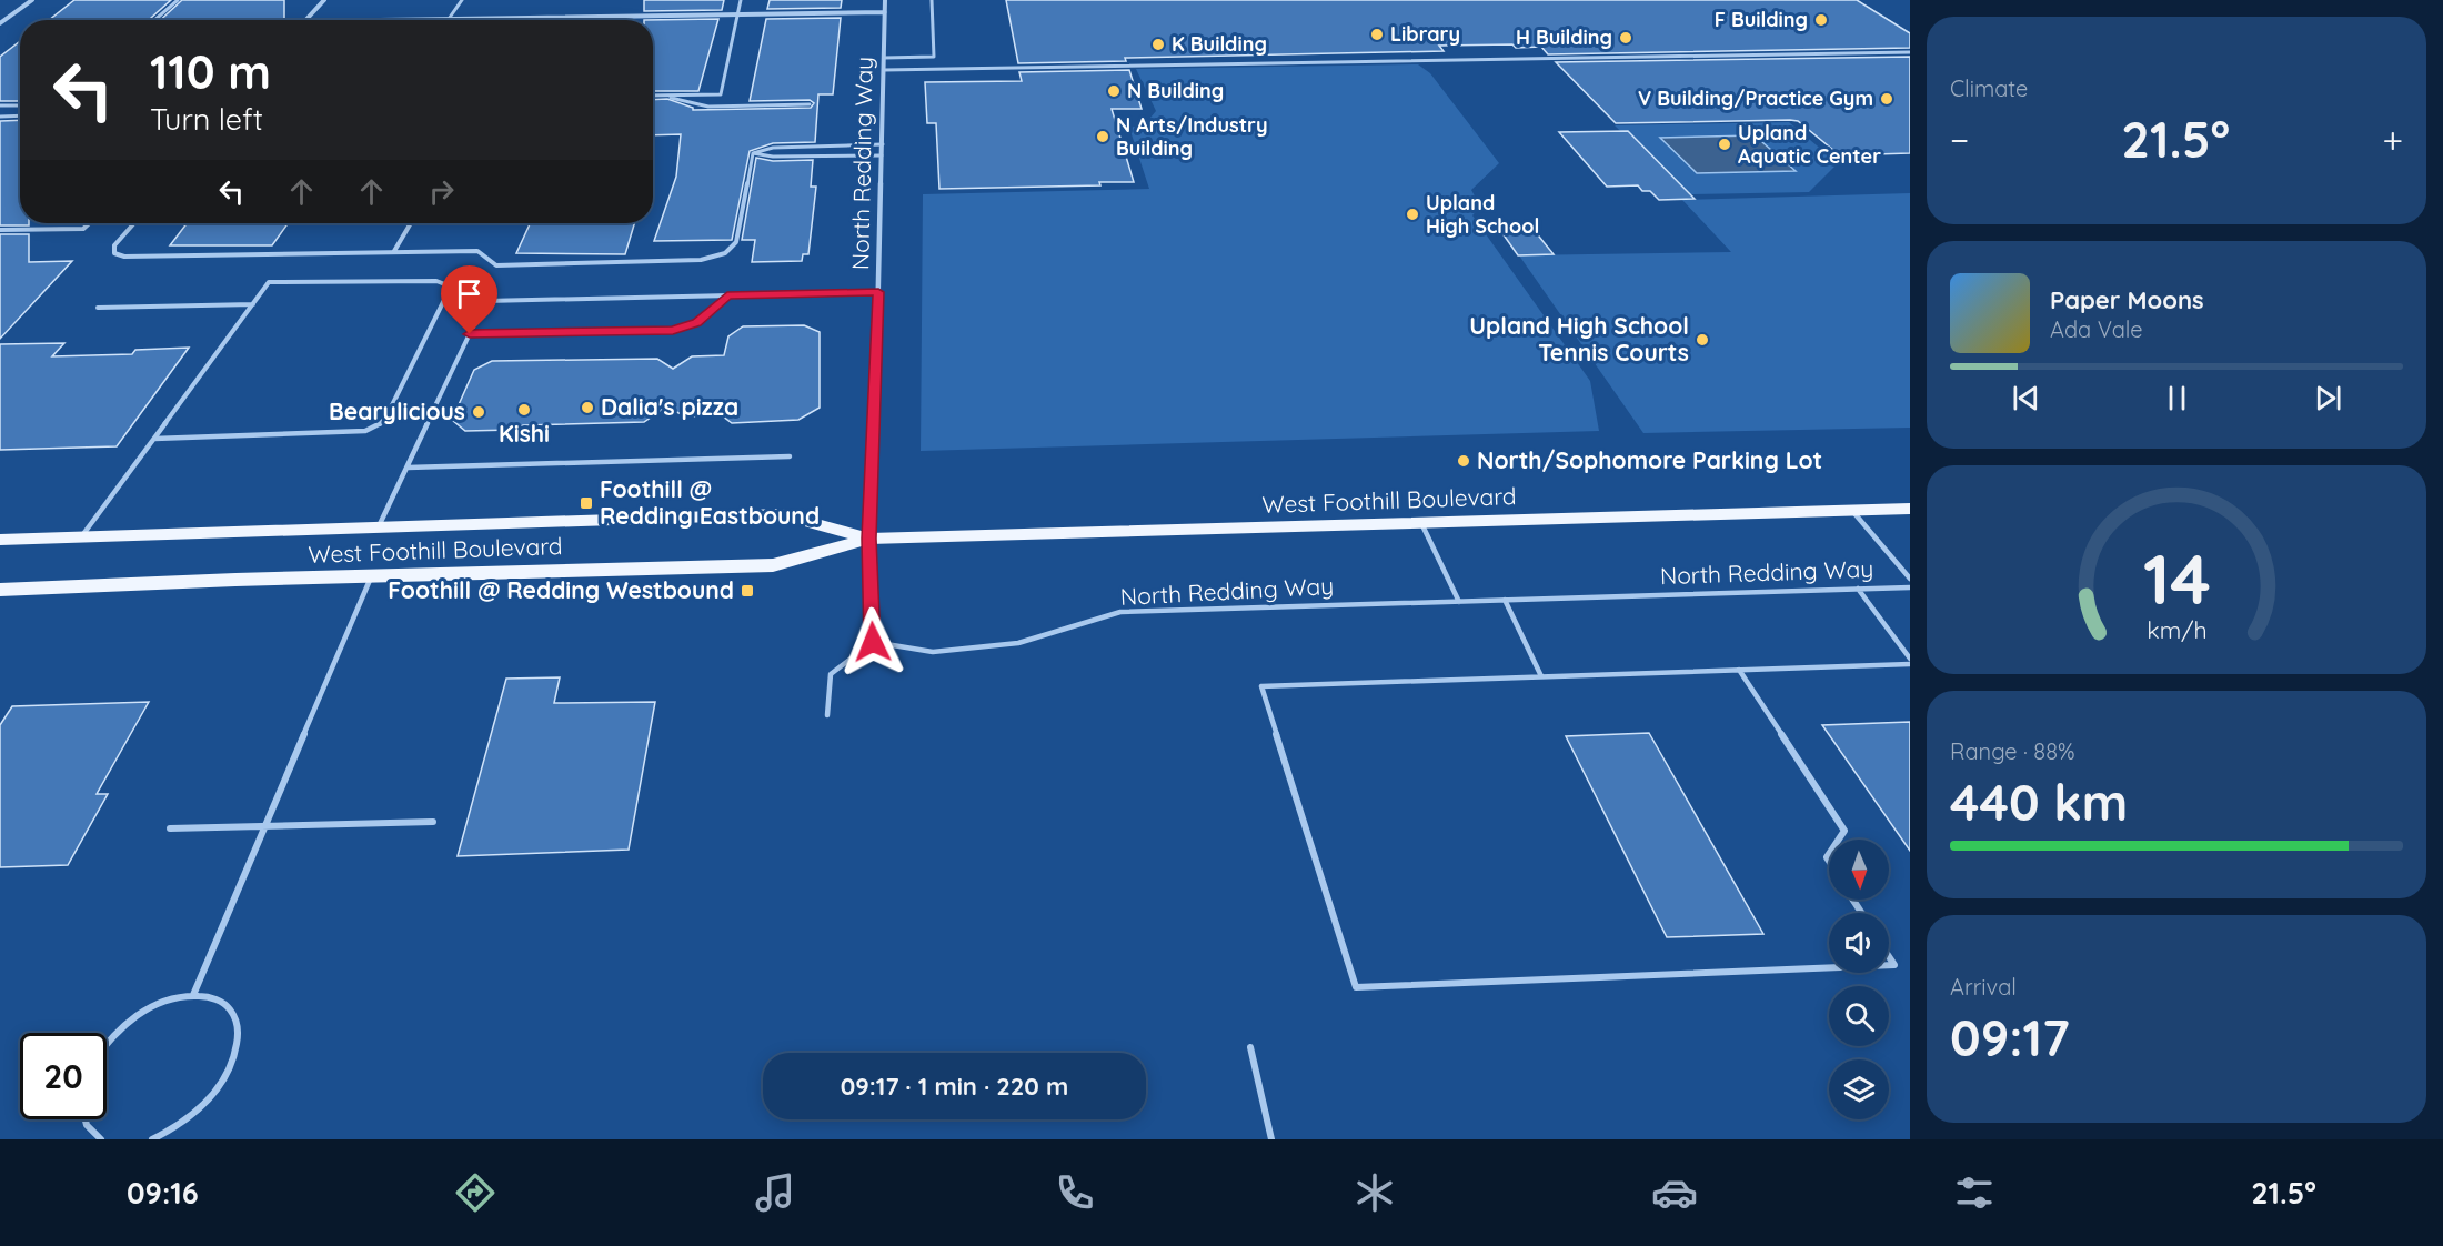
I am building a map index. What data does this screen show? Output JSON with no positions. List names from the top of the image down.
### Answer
{
  "streets": {
    "main road": ["West Foothill Boulevard"],
    "street": ["North Redding Way"]
  },
  "crossings": [
    ["North Redding Way", "West Foothill Boulevard"]
  ],
  "places": {
    "other": [
      "F Building",
      "Library",
      "H Building",
      "K Building",
      "N Building",
      "V Building/Practice Gym",
      "N Arts/Industry Building",
      "Upland Aquatic Center",
      "Upland High School",
      "Upland High School Tennis Courts",
      "Dalia's pizza",
      "Kishi",
      "Bearylicious",
      "North/Sophomore Parking Lot"
    ],
    "transit": ["Foothill @ Redding Eastbound", "Foothill @ Redding Westbound"]
  },
  "north": "bottom",
  "page": {
    "tile": [
      "Climate",
      ["Range · 88%", "440 km"],
      ["Arrival", "09:17"]
    ],
    "turn": ["110 m", "Turn left"],
    "heat": ["−", "21.5°", "+"],
    "song": ["Paper Moons", "Ada Vale"],
    "limit": "20",
    "trip": "09:17 · 1 min · 220 m",
    "tabs": ["09:16", "21.5°"],
    "gauge": ["14", "km/h"]
  }
}
